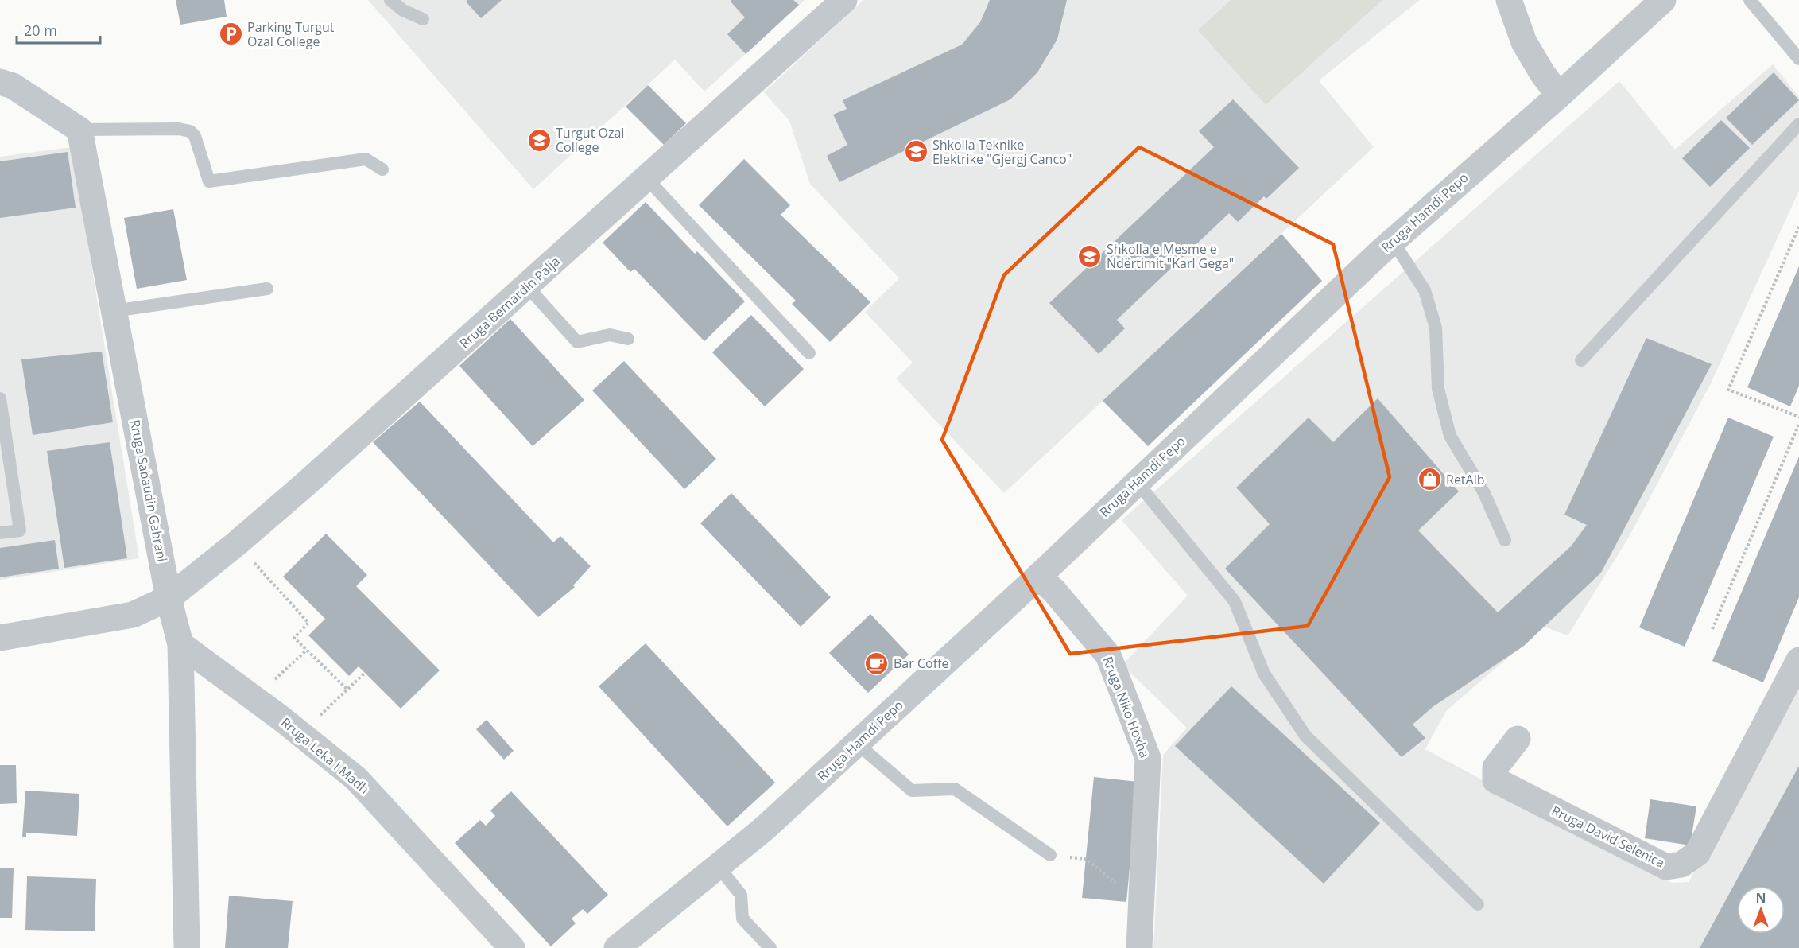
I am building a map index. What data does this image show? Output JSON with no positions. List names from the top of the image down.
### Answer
{
  "streets": {
    "street": [
      "Rruga Hamdi Pepo",
      "Rruga Bernardin Palja",
      "Rruga Sabaudin Gabrani",
      "Rruga Niko Hoxha",
      "Rruga Leka I Madh",
      "Rruga David Selenica"
    ]
  },
  "crossings": [
    ["Rruga Hamdi Pepo", "Rruga Niko Hoxha"],
    ["Rruga Bernardin Palja", "Rruga Sabaudin Gabrani"],
    ["Rruga Sabaudin Gabrani", "Rruga Leka I Madh"]
  ],
  "places": {
    "parking": ["Parking Turgut Ozal College"],
    "school or university": ["Turgut Ozal College", "Shkolla Teknike Elektrike \"Gjergj Canco\"", "Shkolla e Mesme e Ndërtimit \"Karl Gega\""],
    "shop": ["RetAlb"],
    "cafe": ["Bar Coffe"]
  },
  "scale_bar": "20 m",
  "north": "top"
}
